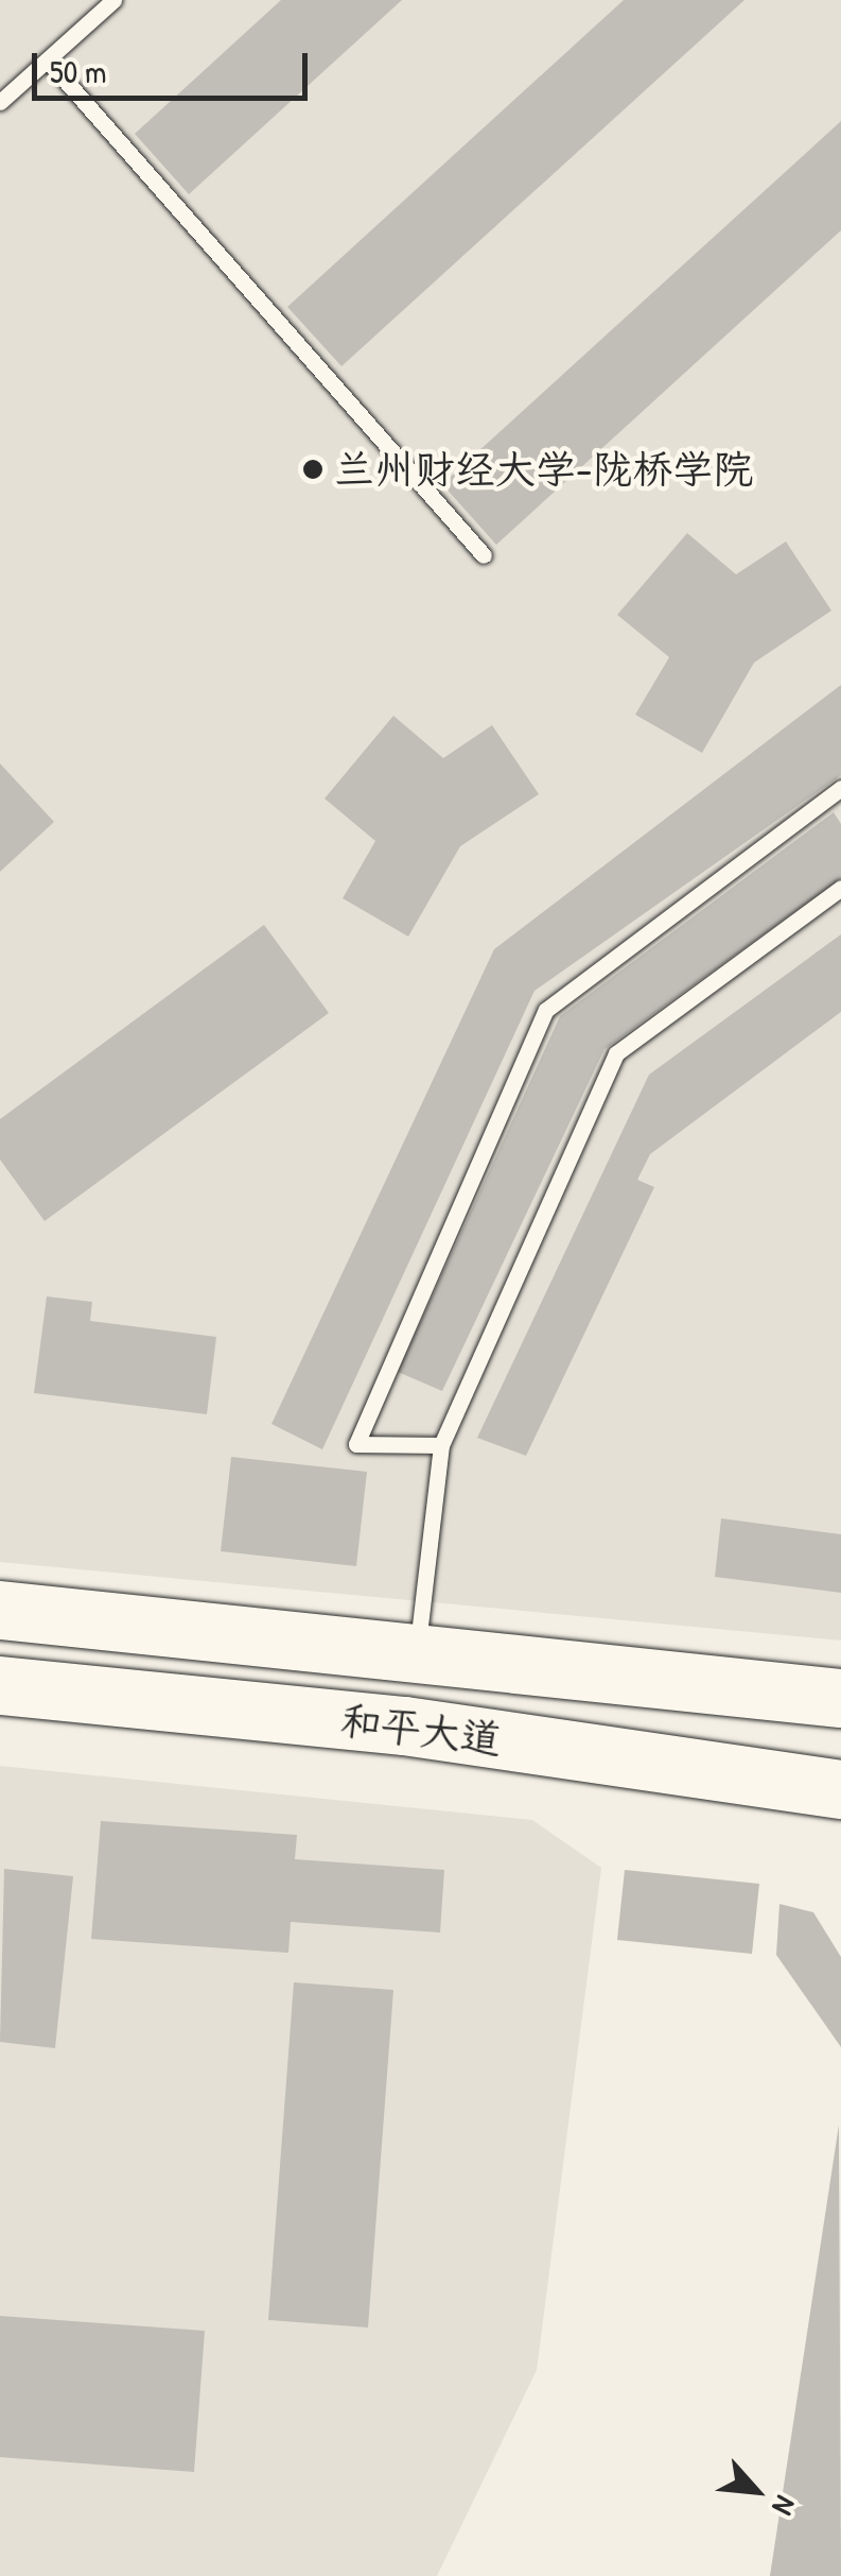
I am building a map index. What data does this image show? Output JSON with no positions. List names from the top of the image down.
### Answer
{
  "streets": {
    "highway": ["和平大道"]
  },
  "places": ["兰州财经大学-陇桥学院"],
  "scale_bar": "50 m",
  "north": "bottom right"
}
